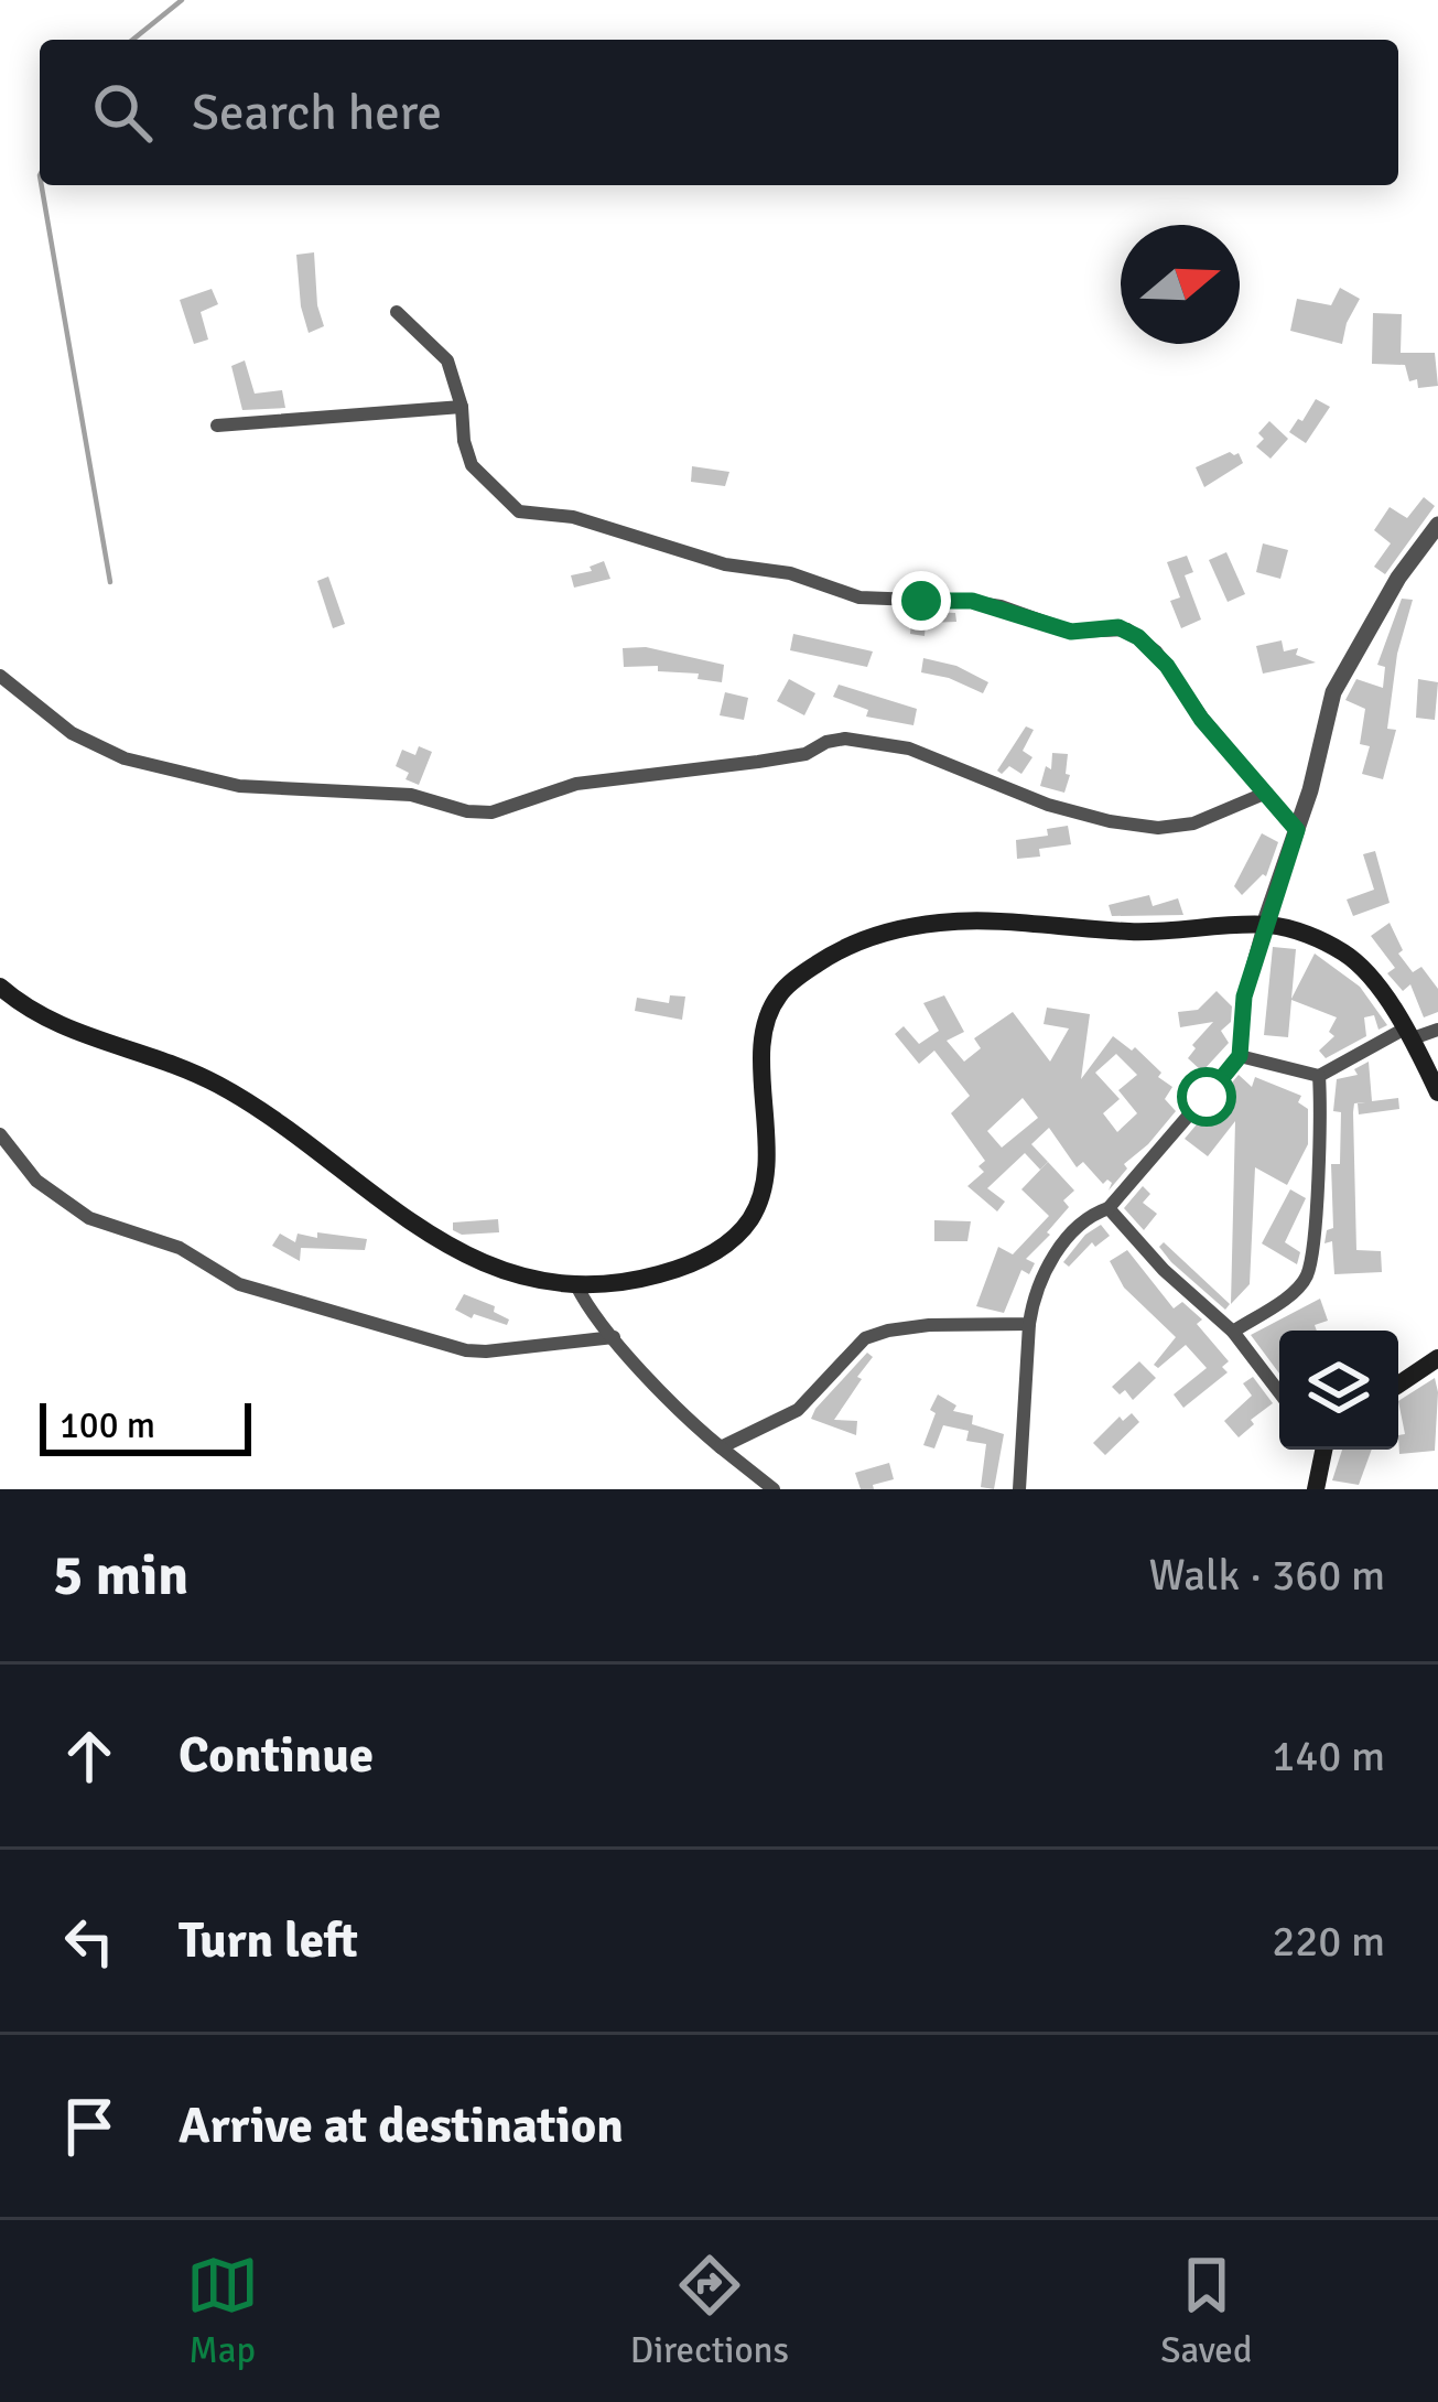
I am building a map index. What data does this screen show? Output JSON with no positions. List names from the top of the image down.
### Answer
{
  "scale_bar": "100 m",
  "north": "right",
  "page": {
    "search": "Search here",
    "scale": "100 m",
    "heading": ["5 min", "Walk · 360 m"],
    "list": [
      ["Continue", "140 m"],
      ["Turn left", "220 m"],
      "Arrive at destination"
    ],
    "nav": ["Map", "Directions", "Saved"]
  }
}
